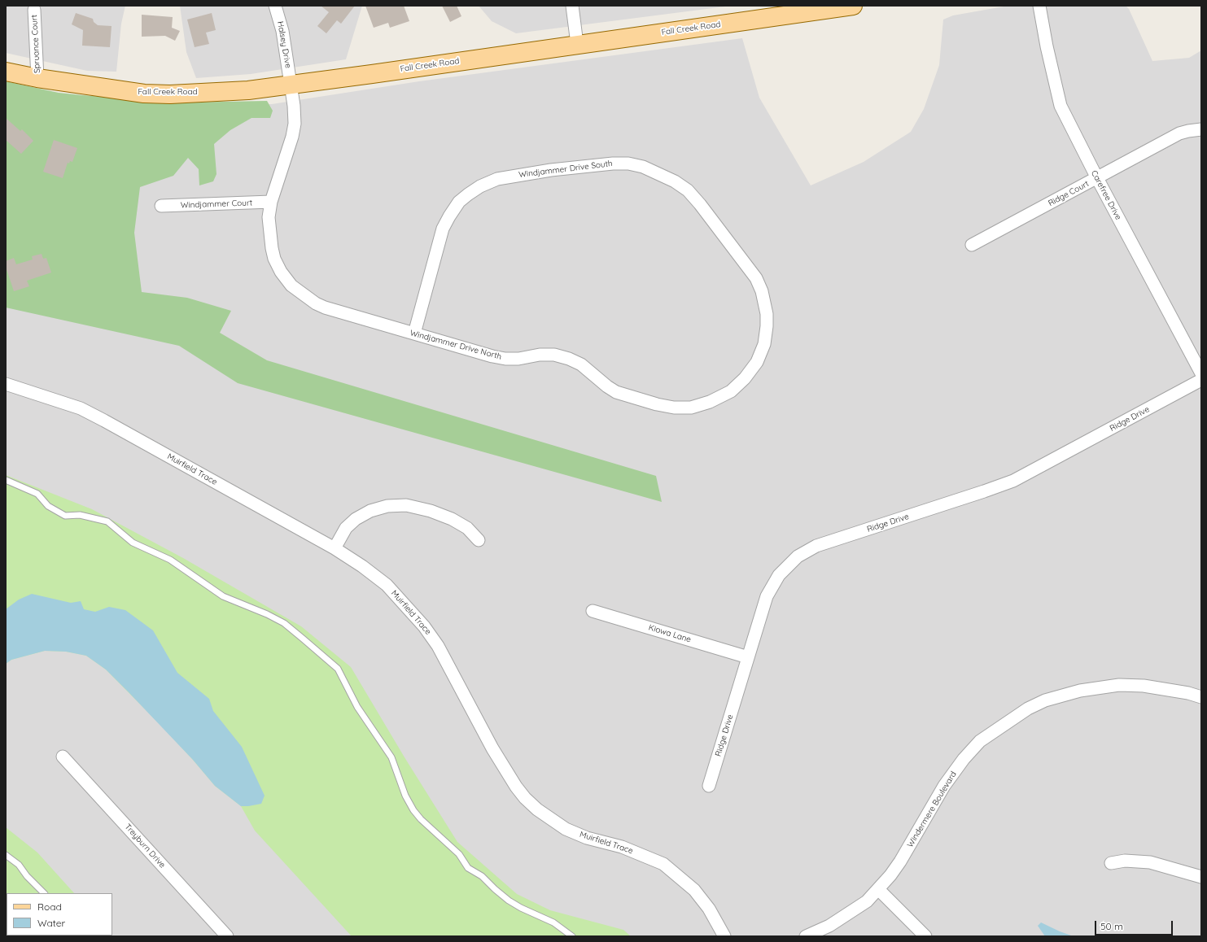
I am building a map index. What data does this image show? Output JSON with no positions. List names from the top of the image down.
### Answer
{
  "streets": {
    "main road": ["Fall Creek Road"],
    "street": [
      "Spruance Court",
      "Halsey Drive",
      "Windjammer Drive South",
      "Ridge Court",
      "Carefree Drive",
      "Windjammer Court",
      "Windjammer Drive North",
      "Ridge Drive",
      "Muirfield Trace",
      "Kiowa Lane",
      "Windermere Boulevard",
      "Treyburn Drive"
    ]
  },
  "crossings": [
    ["Fall Creek Road", "Spruance Court"],
    ["Fall Creek Road", "Halsey Drive"],
    ["Fall Creek Road", "Windjammer Drive North"],
    ["Halsey Drive", "Windjammer Drive North"],
    ["Windjammer Drive South", "Windjammer Drive North"],
    ["Ridge Court", "Carefree Drive"],
    ["Windjammer Court", "Windjammer Drive North"],
    ["Ridge Drive", "Kiowa Lane"]
  ],
  "legend": ["Road", "Water"],
  "scale_bar": "50 m"
}
